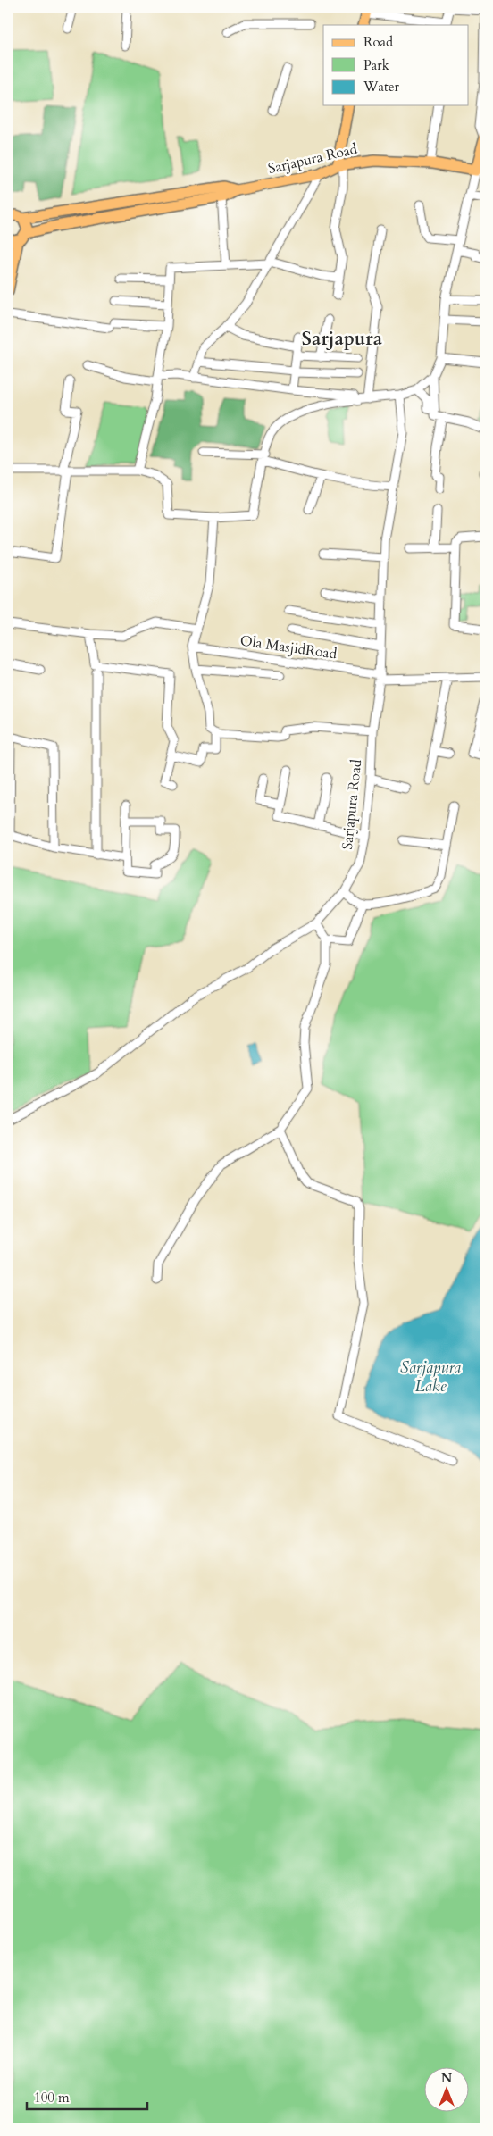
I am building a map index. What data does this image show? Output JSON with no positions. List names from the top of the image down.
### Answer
{
  "streets": {
    "main road": ["Sarjapura Road"],
    "street": ["Ola MasjidRoad"]
  },
  "crossings": [
    ["Sarjapura Road", "Ola MasjidRoad"]
  ],
  "districts": ["Sarjapura"],
  "water": ["Sarjapura Lake"],
  "legend": ["Road", "Park", "Water"],
  "scale_bar": "100 m",
  "north": "top"
}
